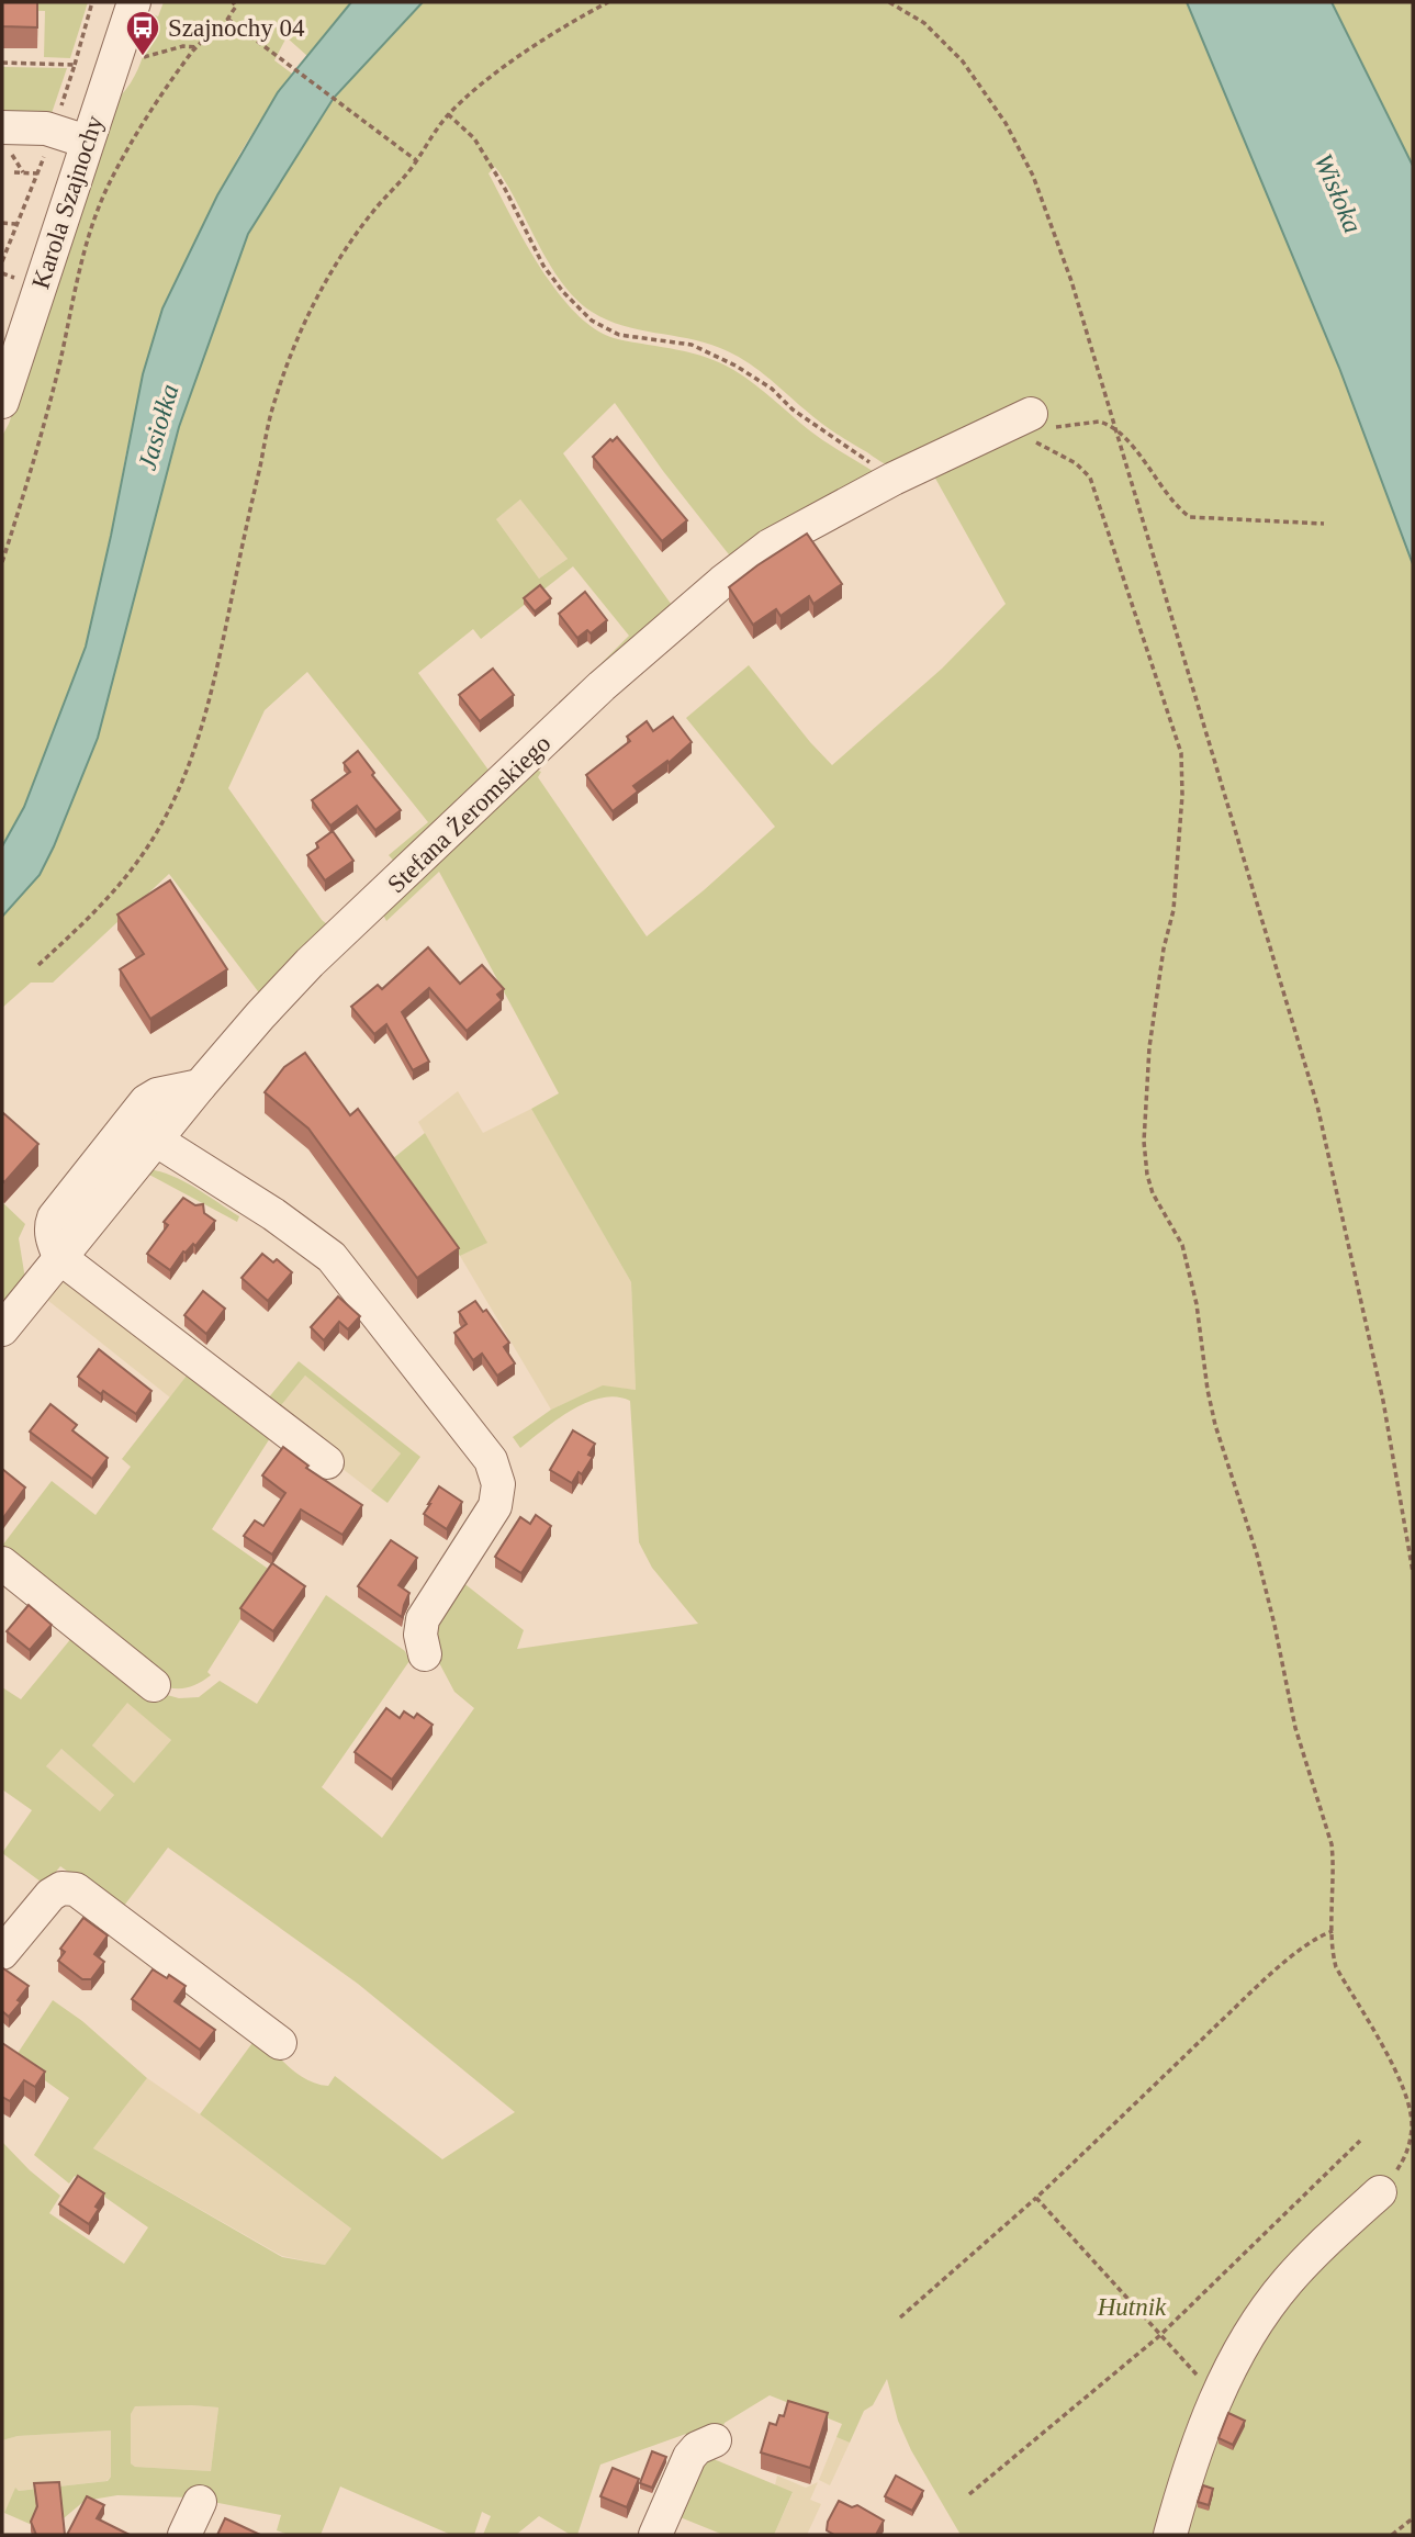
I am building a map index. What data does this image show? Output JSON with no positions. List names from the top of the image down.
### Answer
{
  "streets": {
    "street": ["Karola Szajnochy", "Stefana Żeromskiego"]
  },
  "water": ["Wisłoka", "Jasiołka"],
  "parks": ["Hutnik"],
  "places": {
    "bus stop": ["Szajnochy 04"]
  }
}
